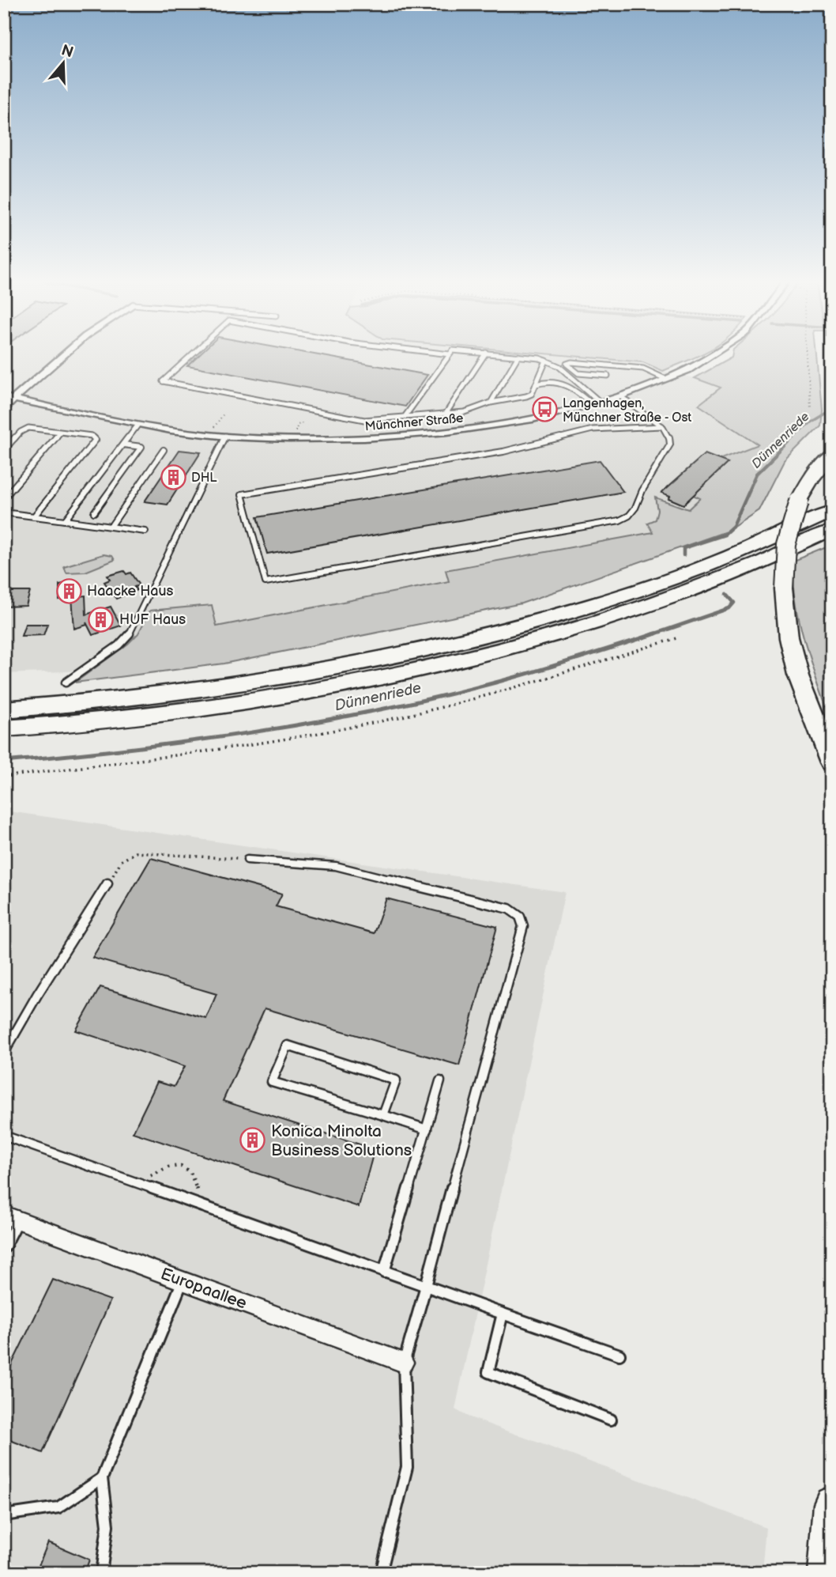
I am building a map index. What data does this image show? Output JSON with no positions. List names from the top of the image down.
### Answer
{
  "streets": {
    "street": ["Münchner Straße", "Europaallee"]
  },
  "water": ["Dünnenriede"],
  "places": {
    "bus stop": ["Langenhagen, Münchner Straße - Ost"],
    "building": [
      "DHL",
      "Haacke Haus",
      "HUF Haus",
      "Konica Minolta Business Solutions"
    ]
  },
  "north": "top"
}
